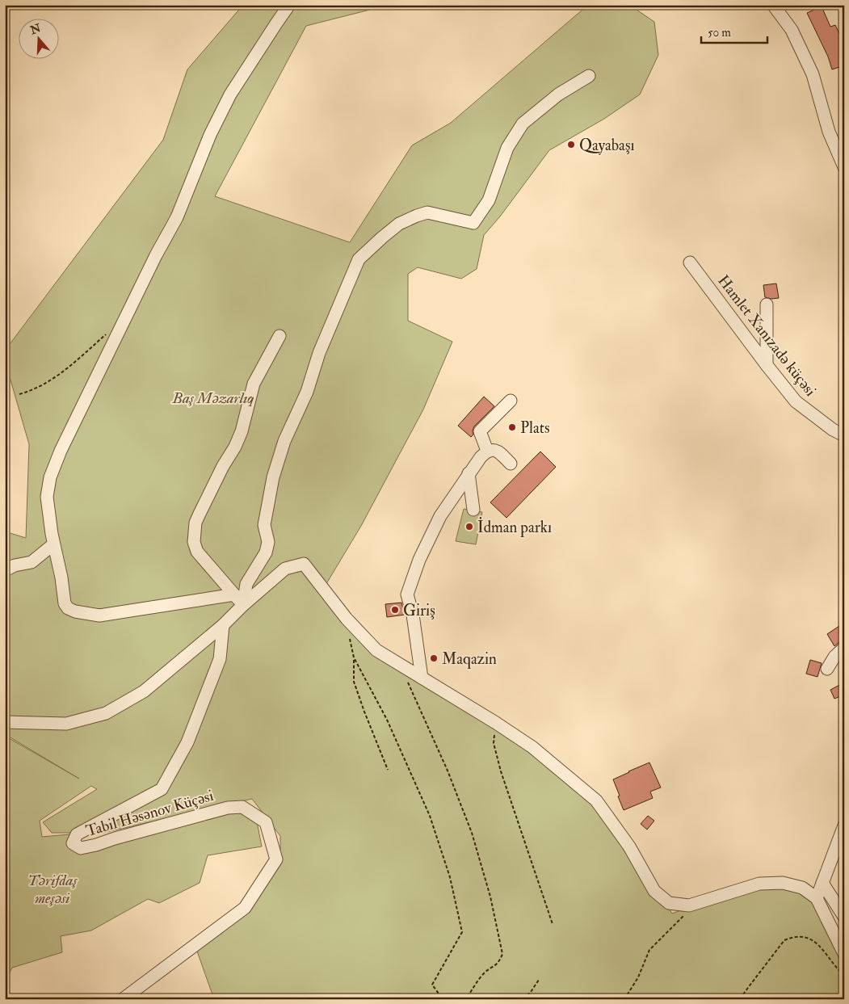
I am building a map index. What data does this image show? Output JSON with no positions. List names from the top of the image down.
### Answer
{
  "streets": {
    "street": ["Hamlet Xanızadə küçəsi", "Tabil Həsənov Küçəsi"]
  },
  "parks": ["Baş Məzarlıq", "Tərifdaş meşəsi"],
  "places": [
    "Qayabaşı",
    "Plats",
    "İdman parkı",
    "Giriş",
    "Maqazin"
  ],
  "scale_bar": "50 m",
  "north": "top"
}
